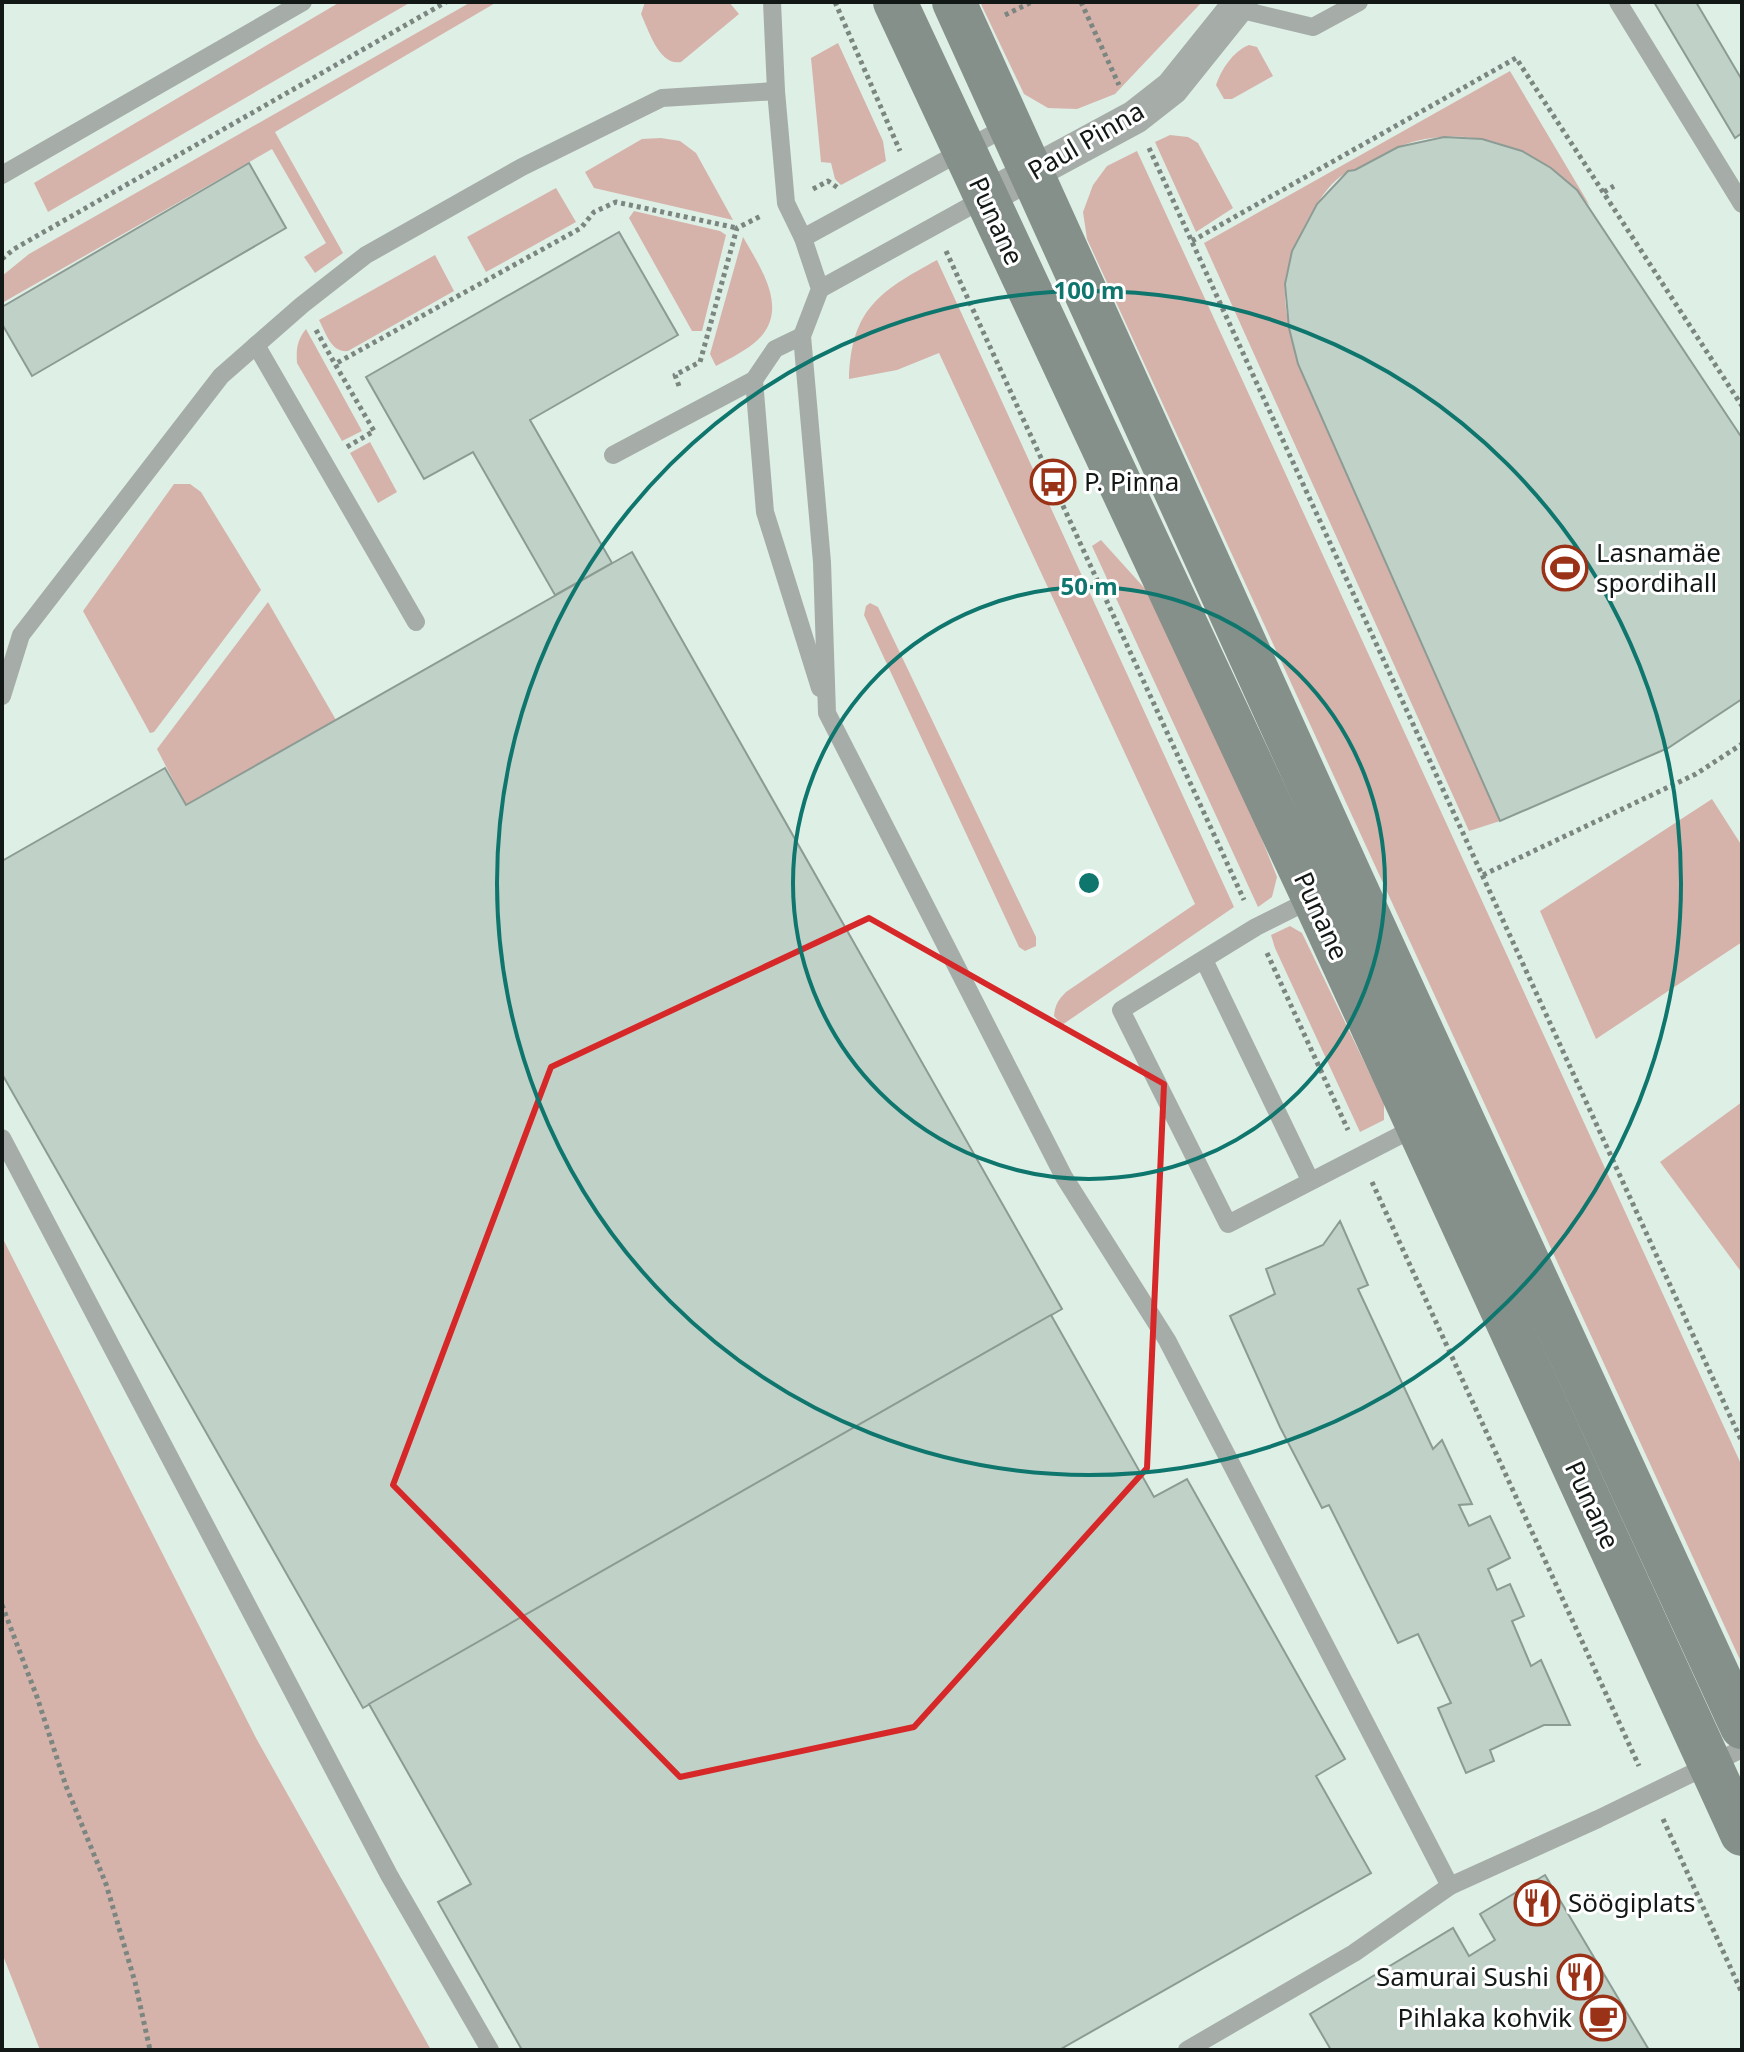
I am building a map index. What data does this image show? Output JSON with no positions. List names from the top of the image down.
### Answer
{
  "streets": {
    "main road": ["Punane"],
    "street": ["Paul Pinna"]
  },
  "crossings": [
    ["Paul Pinna", "Punane"]
  ],
  "places": {
    "bus stop": ["P. Pinna"],
    "sports": ["Lasnamäe spordihall"],
    "restaurant": ["Söögiplats", "Samurai Sushi"],
    "cafe": ["Pihlaka kohvik"]
  },
  "rings": ["100 m", "50 m"]
}
